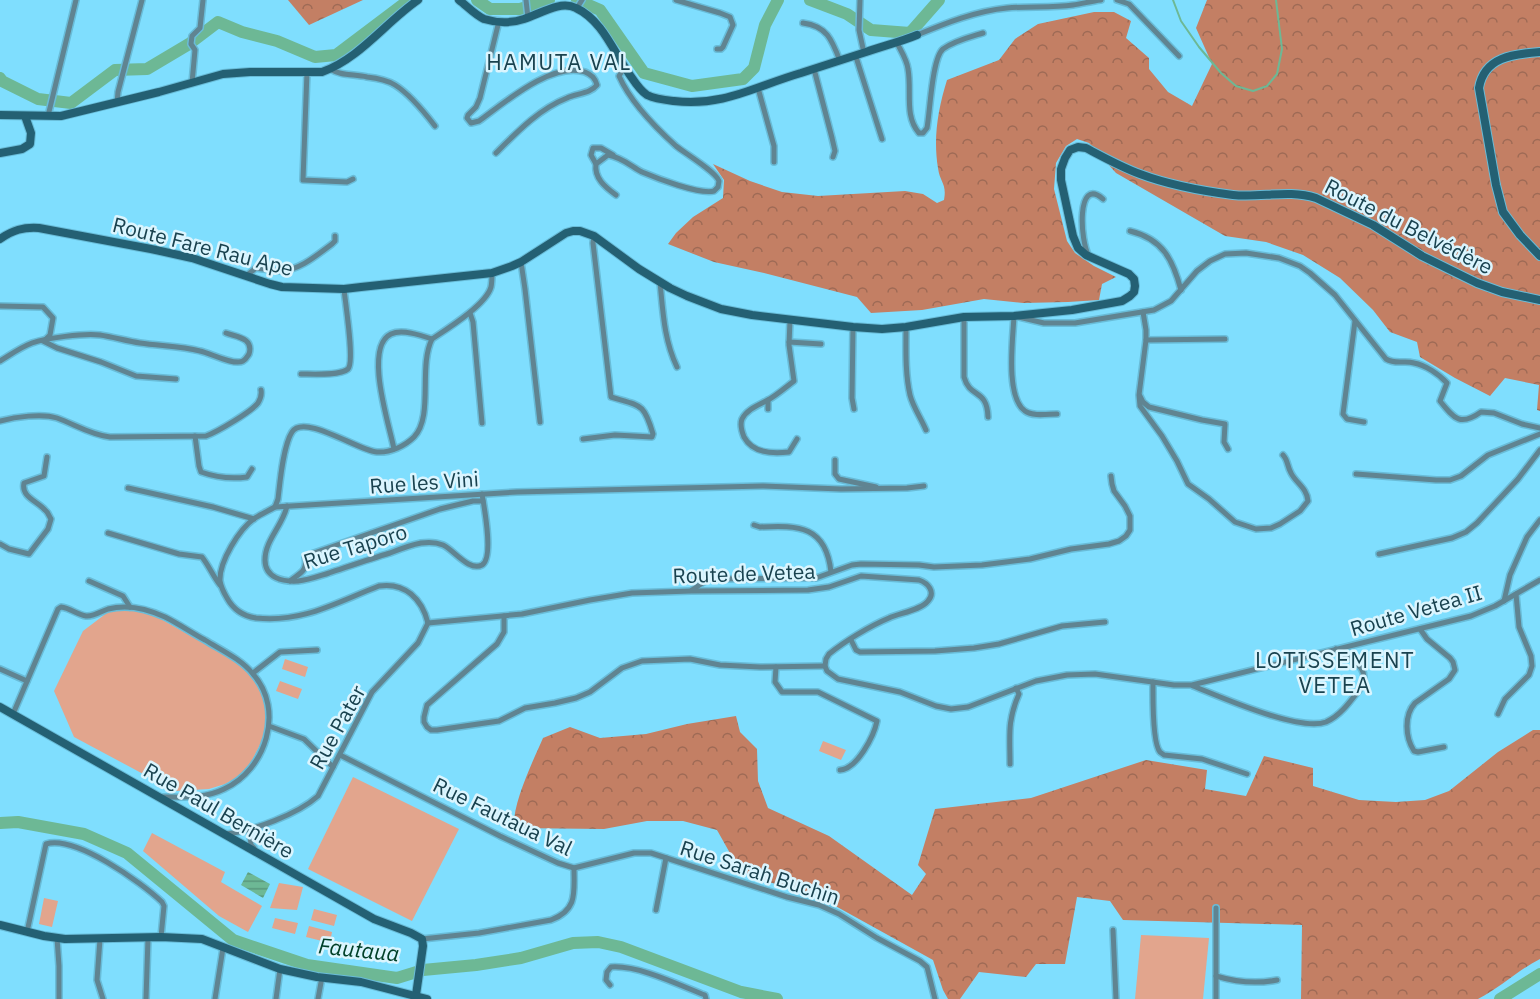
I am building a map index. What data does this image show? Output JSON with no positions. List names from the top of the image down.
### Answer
{
  "streets": {
    "main road": ["Route du Belvédère", "Route Fare Rau Ape", "Rue Paul Bernière"],
    "street": [
      "Rue les Vini",
      "Rue Taporo",
      "Route de Vetea",
      "Route Vetea II",
      "Rue Pater",
      "Rue Fautaua Val",
      "Rue Sarah Buchin"
    ]
  },
  "crossings": [
    ["Rue les Vini", "Rue Taporo"],
    ["Route de Vetea", "Rue Pater"],
    ["Rue Pater", "Rue Paul Bernière"],
    ["Rue Pater", "Rue Fautaua Val"],
    ["Rue Paul Bernière", "Rue Fautaua Val"],
    ["Rue Fautaua Val", "Rue Sarah Buchin"]
  ],
  "districts": ["HAMUTA VAL", "LOTISSEMENT VETEA"],
  "water": ["Fautaua"]
}
